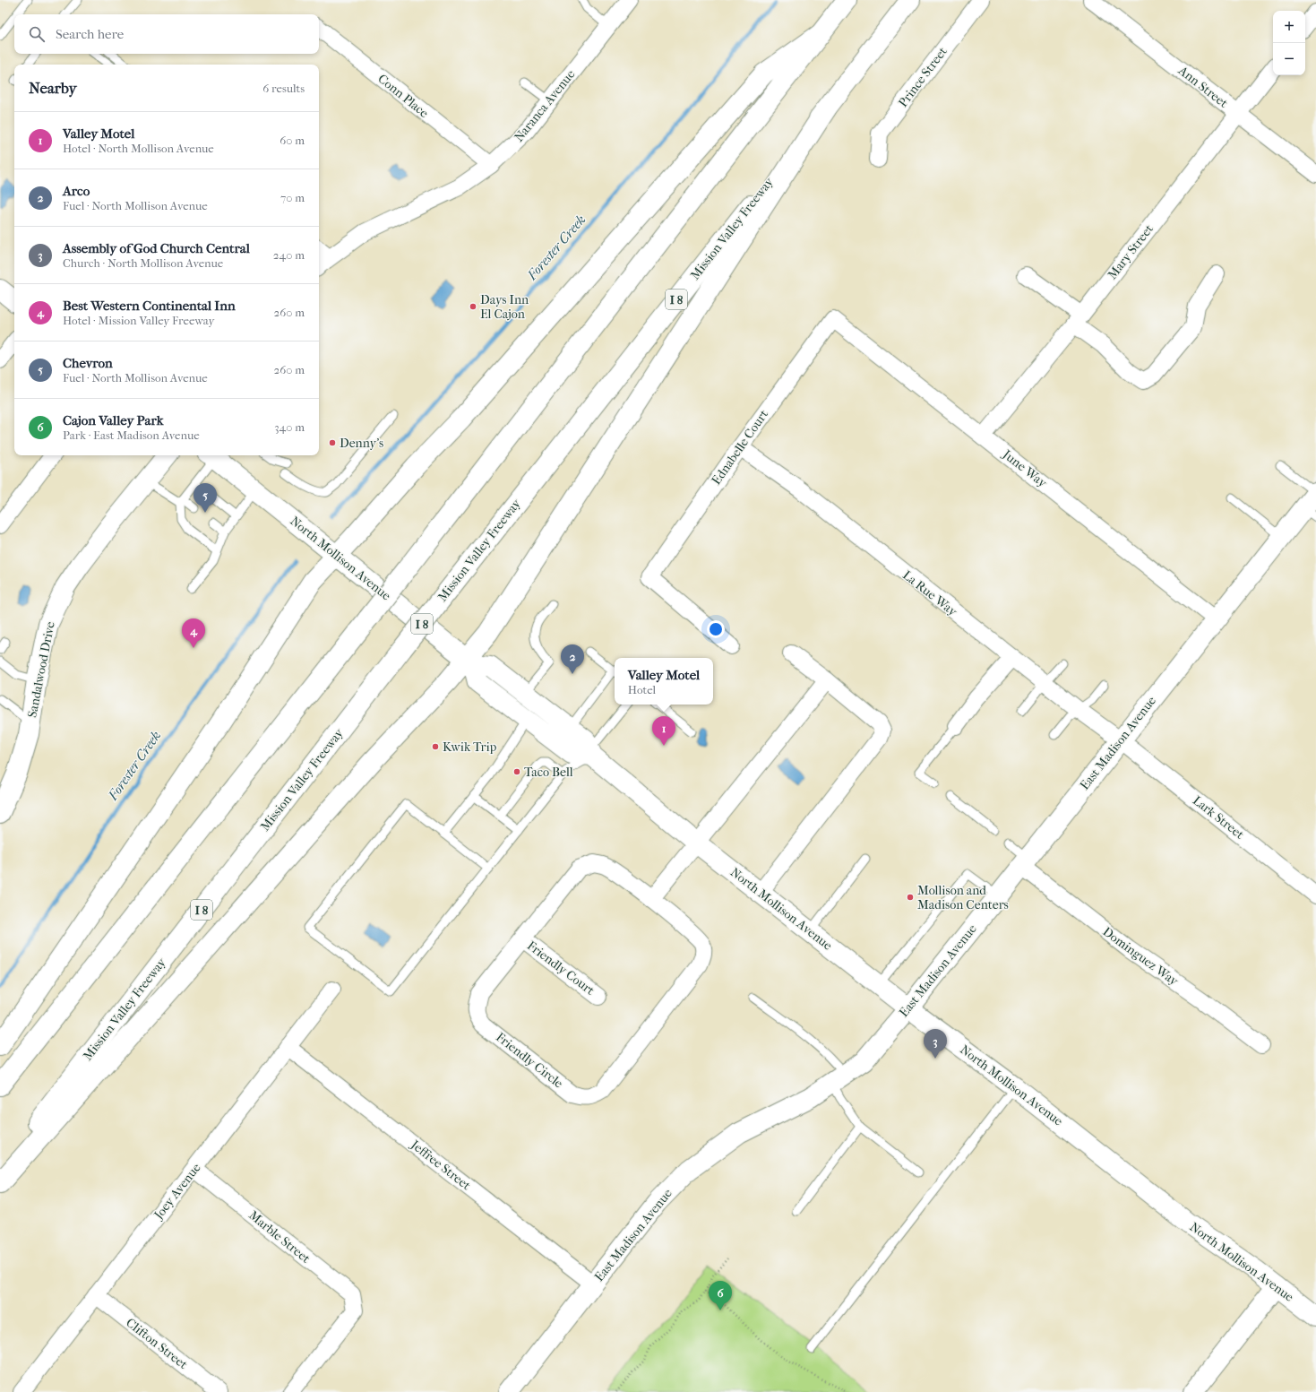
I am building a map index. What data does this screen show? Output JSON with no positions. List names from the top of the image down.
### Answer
{
  "streets": {
    "main road": [
      "Mission Valley Freeway",
      "I 8",
      "North Mollison Avenue",
      "Sandalwood Drive",
      "East Madison Avenue"
    ],
    "street": [
      "Prince Street",
      "Ann Street",
      "Conn Place",
      "Naranca Avenue",
      "Mary Street",
      "Ednabelle Court",
      "June Way",
      "La Rue Way",
      "Lark Street",
      "Dominguez Way",
      "Friendly Court",
      "Friendly Circle",
      "Jeffree Street",
      "Joey Avenue",
      "Marble Street",
      "Clifton Street"
    ]
  },
  "crossings": [
    ["Ann Street", "Mary Street"],
    ["Conn Place", "Naranca Avenue"],
    ["Mary Street", "June Way"],
    ["Ednabelle Court", "June Way"],
    ["Ednabelle Court", "La Rue Way"],
    ["June Way", "East Madison Avenue"],
    ["North Mollison Avenue", "East Madison Avenue"],
    ["La Rue Way", "East Madison Avenue"],
    ["La Rue Way", "Lark Street"],
    ["East Madison Avenue", "Lark Street"],
    ["East Madison Avenue", "Dominguez Way"],
    ["East Madison Avenue", "Jeffree Street"],
    ["Friendly Court", "Friendly Circle"],
    ["Jeffree Street", "Joey Avenue"],
    ["Joey Avenue", "Marble Street"],
    ["Joey Avenue", "Clifton Street"]
  ],
  "water": ["Forester Creek"],
  "places": [
    "Days Inn El Cajon",
    "Denny's",
    "Kwik Trip",
    "Taco Bell",
    "Mollison and Madison Centers"
  ],
  "page": {
    "map_buttons": ["+", "−"],
    "search": "Search here",
    "heading": ["Nearby", "6 results"],
    "list": [
      {
        "mark": "1",
        "name": "Valley Motel",
        "note": "Hotel · North Mollison Avenue",
        "value": "60 m"
      },
      {
        "mark": "2",
        "name": "Arco",
        "note": "Fuel · North Mollison Avenue",
        "value": "70 m"
      },
      {
        "mark": "3",
        "name": "Assembly of God Church Central",
        "note": "Church · North Mollison Avenue",
        "value": "240 m"
      },
      {
        "mark": "4",
        "name": "Best Western Continental Inn",
        "note": "Hotel · Mission Valley Freeway",
        "value": "260 m"
      },
      {
        "mark": "5",
        "name": "Chevron",
        "note": "Fuel · North Mollison Avenue",
        "value": "260 m"
      },
      {
        "mark": "6",
        "name": "Cajon Valley Park",
        "note": "Park · East Madison Avenue",
        "value": "340 m"
      }
    ],
    "pins": [
      "5",
      "4",
      "2",
      "1",
      "3",
      "6"
    ],
    "popup": ["Valley Motel", "Hotel"]
  }
}
